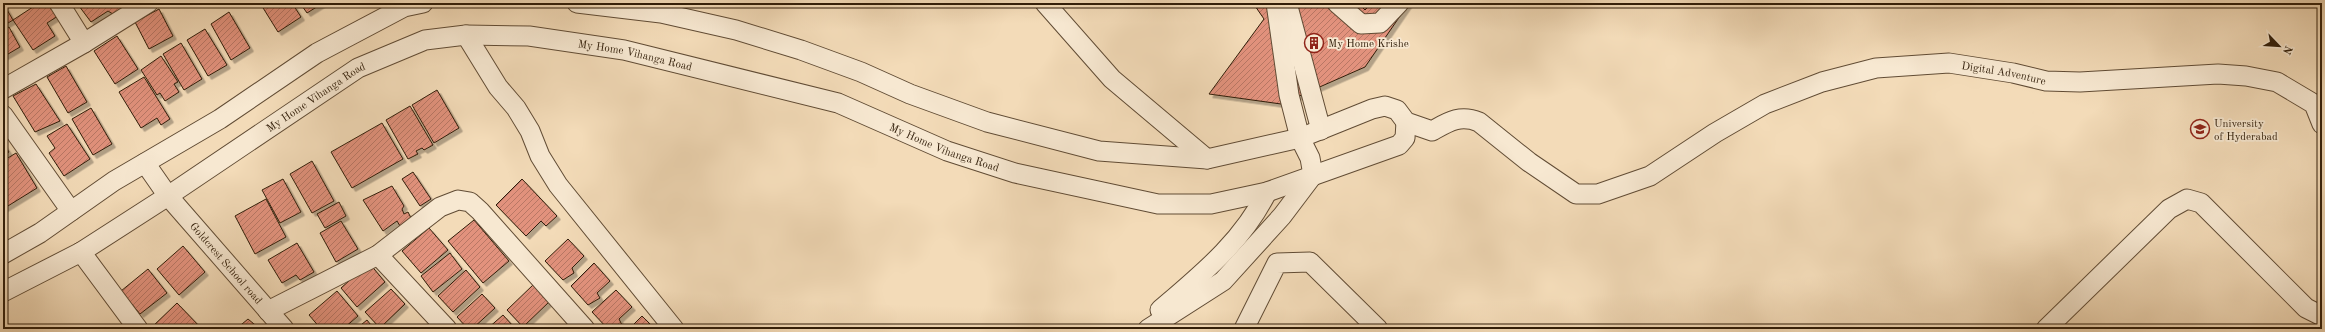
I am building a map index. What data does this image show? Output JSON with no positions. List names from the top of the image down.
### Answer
{
  "streets": {
    "street": ["My Home Vihanga Road", "Digital Adventure", "Goldcrest School road"]
  },
  "crossings": [
    ["My Home Vihanga Road", "Digital Adventure"],
    ["My Home Vihanga Road", "Goldcrest School road"]
  ],
  "places": {
    "building": ["My Home Krishe"],
    "school or university": ["University of Hyderabad"]
  },
  "north": "bottom right"
}
